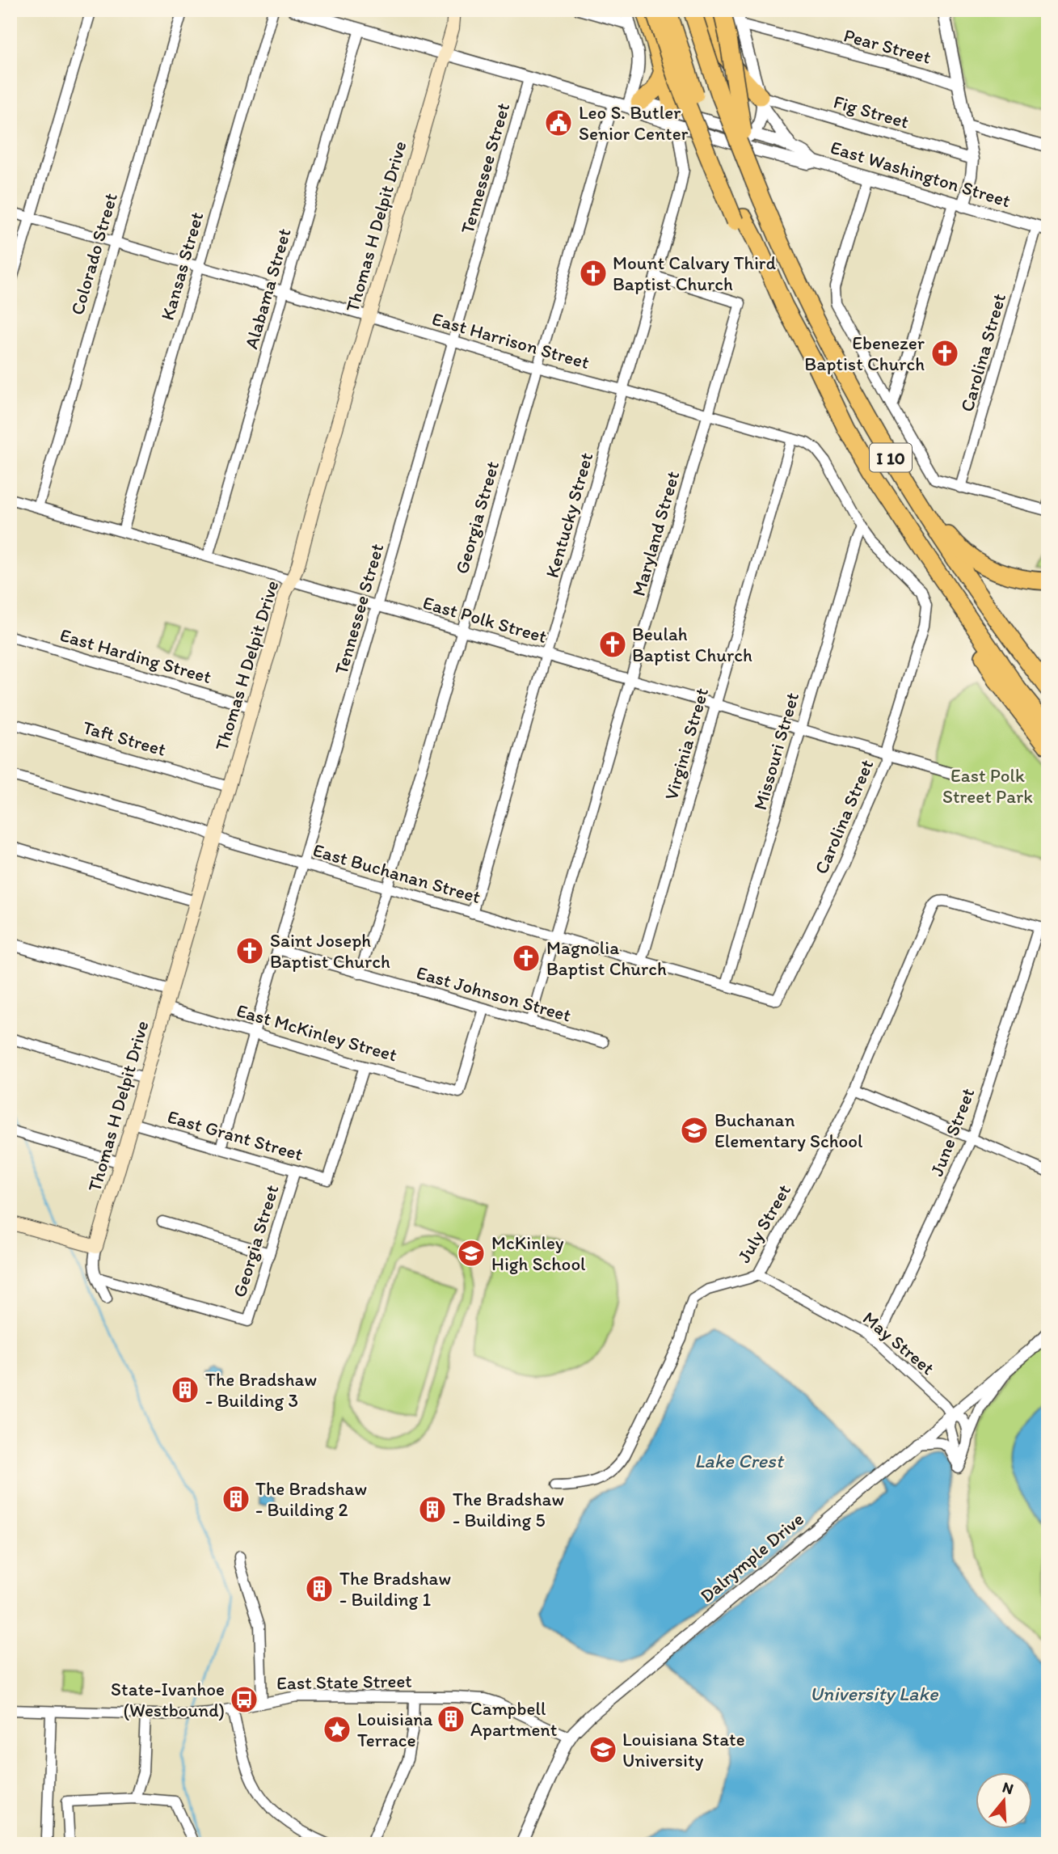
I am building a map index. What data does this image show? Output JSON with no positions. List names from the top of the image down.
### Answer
{
  "streets": {
    "highway": ["I 10"],
    "main road": ["Thomas H Delpit Drive"],
    "street": [
      "Pear Street",
      "Fig Street",
      "Tennessee Street",
      "East Washington Street",
      "Colorado Street",
      "Kansas Street",
      "Alabama Street",
      "East Harrison Street",
      "Carolina Street",
      "Kentucky Street",
      "Georgia Street",
      "Maryland Street",
      "East Polk Street",
      "East Harding Street",
      "Taft Street",
      "Virginia Street",
      "Missouri Street",
      "East Buchanan Street",
      "East Johnson Street",
      "East McKinley Street",
      "June Street",
      "East Grant Street",
      "July Street",
      "May Street",
      "Dalrymple Drive",
      "East State Street"
    ]
  },
  "crossings": [
    ["Tennessee Street", "East Harrison Street"],
    ["Tennessee Street", "East Polk Street"],
    ["Tennessee Street", "East Buchanan Street"],
    ["Tennessee Street", "East Johnson Street"],
    ["Tennessee Street", "East McKinley Street"],
    ["Tennessee Street", "East Grant Street"],
    ["East Washington Street", "Carolina Street"],
    ["Thomas H Delpit Drive", "East Harrison Street"],
    ["Thomas H Delpit Drive", "Georgia Street"],
    ["Thomas H Delpit Drive", "East Polk Street"],
    ["Thomas H Delpit Drive", "East Harding Street"],
    ["Thomas H Delpit Drive", "Taft Street"],
    ["Thomas H Delpit Drive", "East Buchanan Street"],
    ["Thomas H Delpit Drive", "East McKinley Street"],
    ["Thomas H Delpit Drive", "East Grant Street"],
    ["Colorado Street", "East Harrison Street"],
    ["Colorado Street", "East Polk Street"],
    ["Kansas Street", "East Harrison Street"],
    ["Kansas Street", "East Polk Street"],
    ["Alabama Street", "East Harrison Street"],
    ["Alabama Street", "East Polk Street"],
    ["East Harrison Street", "Carolina Street"],
    ["East Harrison Street", "Kentucky Street"],
    ["East Harrison Street", "Georgia Street"],
    ["East Harrison Street", "Maryland Street"],
    ["East Harrison Street", "Virginia Street"],
    ["East Harrison Street", "Missouri Street"],
    ["Carolina Street", "East Polk Street"],
    ["Carolina Street", "East Buchanan Street"],
    ["Kentucky Street", "Maryland Street"],
    ["Kentucky Street", "East Polk Street"],
    ["Kentucky Street", "East Buchanan Street"],
    ["Georgia Street", "East Polk Street"],
    ["Georgia Street", "East Buchanan Street"],
    ["Georgia Street", "East Johnson Street"],
    ["Georgia Street", "East Grant Street"],
    ["Maryland Street", "East Polk Street"],
    ["Maryland Street", "East Buchanan Street"],
    ["Maryland Street", "East Johnson Street"],
    ["East Polk Street", "Virginia Street"],
    ["East Polk Street", "Missouri Street"],
    ["Virginia Street", "East Buchanan Street"],
    ["Missouri Street", "East Buchanan Street"],
    ["East Johnson Street", "East McKinley Street"],
    ["East McKinley Street", "East Grant Street"],
    ["June Street", "July Street"],
    ["June Street", "May Street"],
    ["July Street", "May Street"],
    ["May Street", "Dalrymple Drive"],
    ["Dalrymple Drive", "East State Street"]
  ],
  "water": ["Lake Crest", "University Lake"],
  "parks": ["East Polk Street Park"],
  "places": {
    "public building": ["Leo S. Butler Senior Center"],
    "church": [
      "Mount Calvary Third Baptist Church",
      "Ebenezer Baptist Church",
      "Beulah Baptist Church",
      "Saint Joseph Baptist Church",
      "Magnolia Baptist Church"
    ],
    "school or university": ["Buchanan Elementary School", "McKinley High School", "Louisiana State University"],
    "building": [
      "The Bradshaw - Building 3",
      "The Bradshaw - Building 2",
      "The Bradshaw - Building 5",
      "The Bradshaw - Building 1",
      "Campbell Apartment"
    ],
    "bus stop": ["State-Ivanhoe (Westbound)"],
    "place": ["Louisiana Terrace"]
  },
  "north": "top"
}
